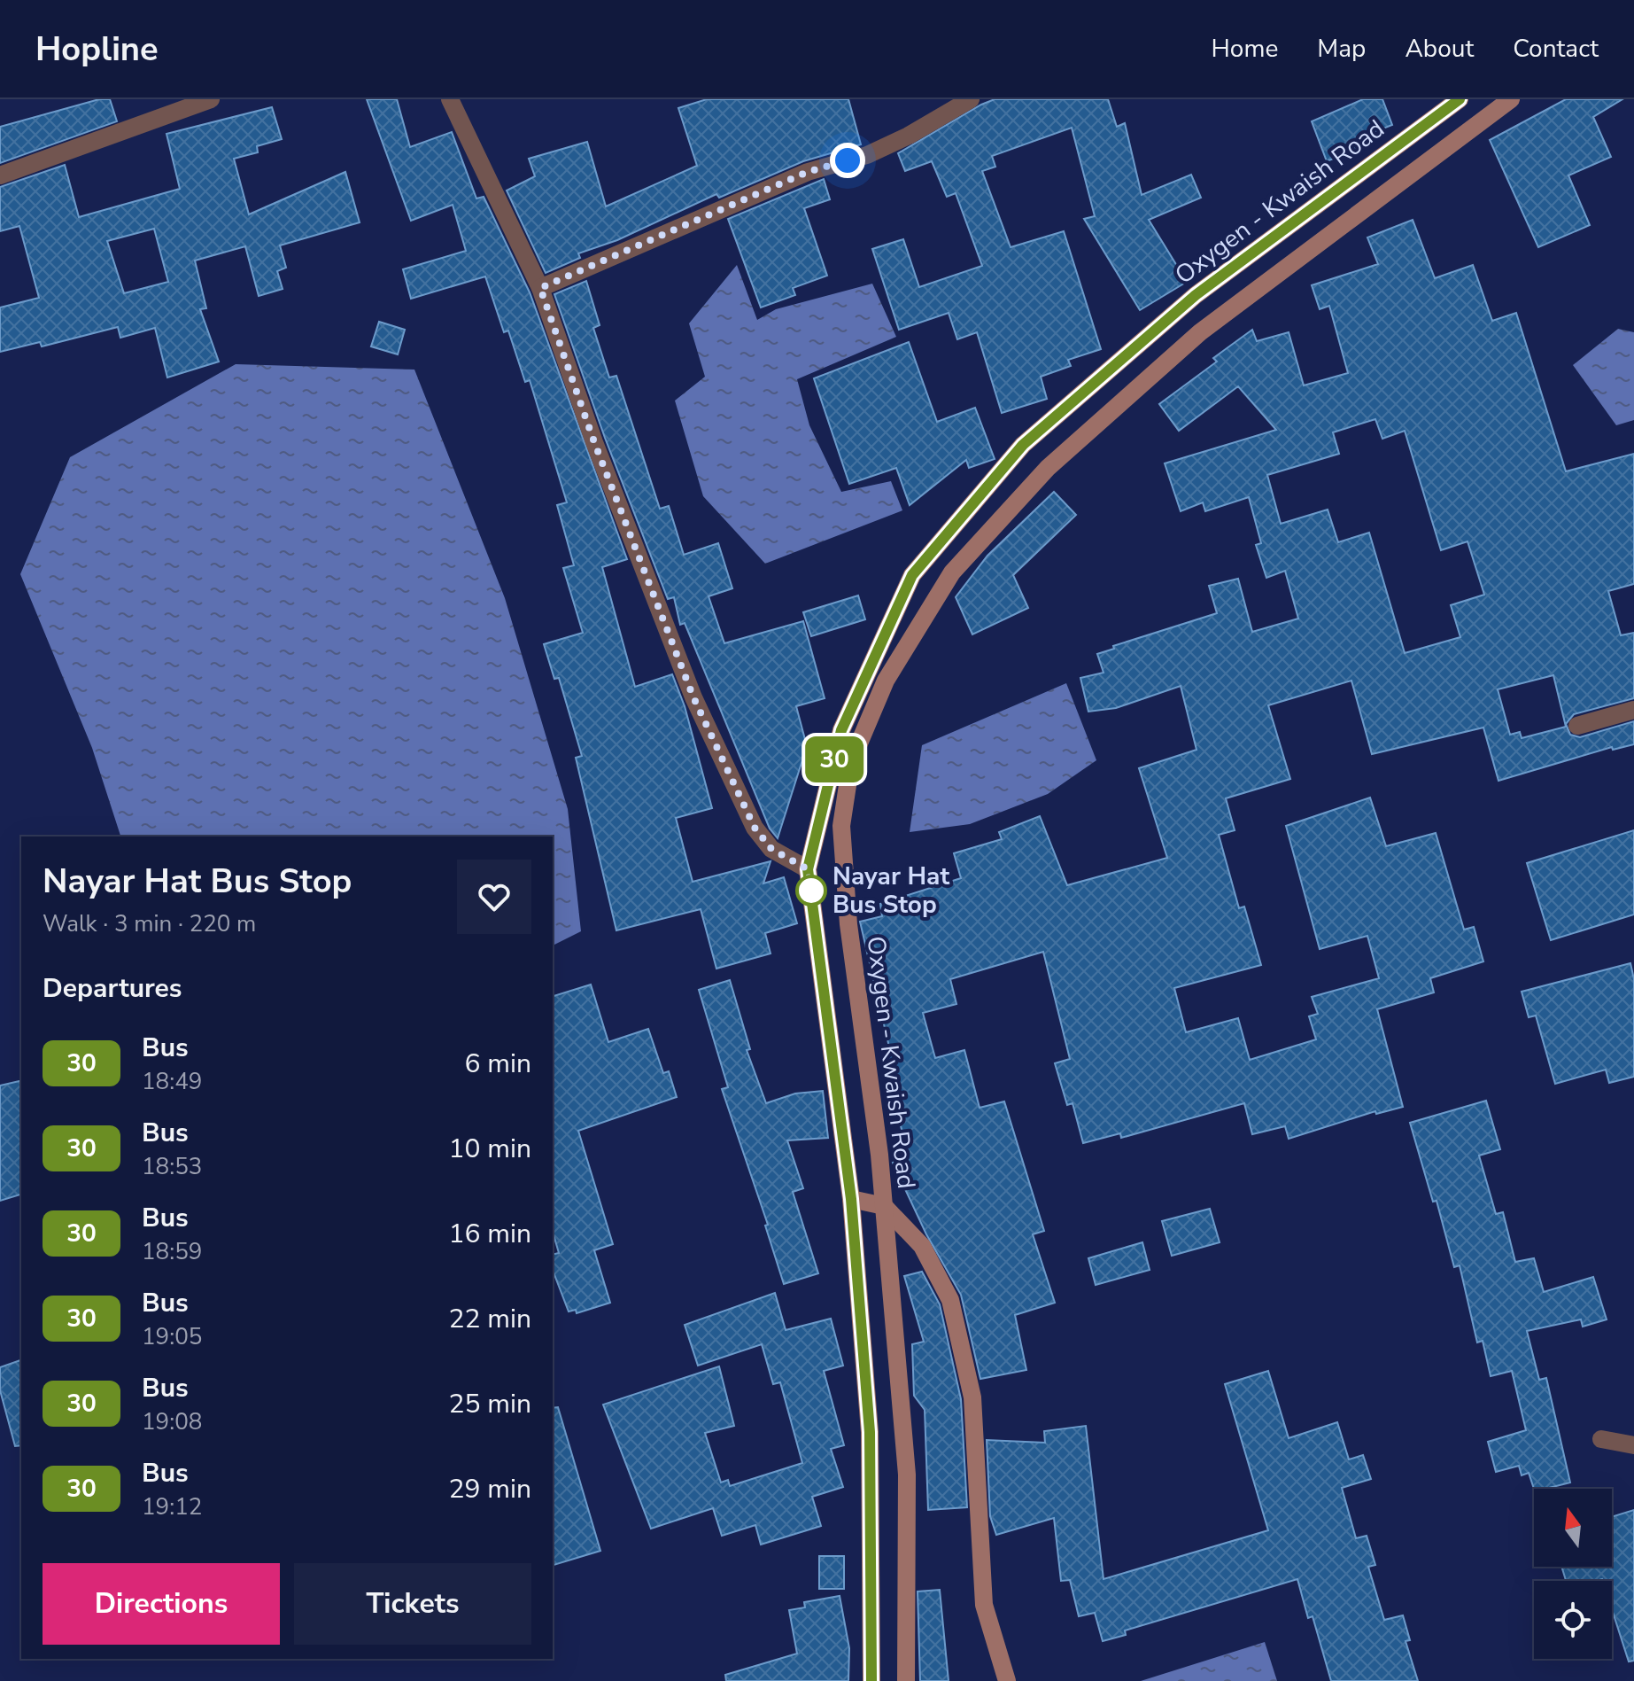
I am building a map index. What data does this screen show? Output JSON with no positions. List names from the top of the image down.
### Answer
{
  "streets": {
    "main road": ["Oxygen - Kwaish Road"]
  },
  "places": ["Nayar Hat Bus Stop"],
  "lines": ["bus line 30"],
  "north": "top",
  "page": {
    "header": "Hopline",
    "nav": [
      "Home",
      "Map",
      "About",
      "Contact"
    ],
    "on_map": "30",
    "heading": [
      ["Nayar Hat Bus Stop", "Walk · 3 min · 220 m"],
      "Departures"
    ],
    "list": [
      {
        "mark": "30",
        "name": "Bus",
        "note": "18:49",
        "value": "6 min"
      },
      {
        "mark": "30",
        "name": "Bus",
        "note": "18:53",
        "value": "10 min"
      },
      {
        "mark": "30",
        "name": "Bus",
        "note": "18:59",
        "value": "16 min"
      },
      {
        "mark": "30",
        "name": "Bus",
        "note": "19:05",
        "value": "22 min"
      },
      {
        "mark": "30",
        "name": "Bus",
        "note": "19:08",
        "value": "25 min"
      },
      {
        "mark": "30",
        "name": "Bus",
        "note": "19:12",
        "value": "29 min"
      }
    ],
    "buttons": ["Directions", "Tickets"]
  }
}
